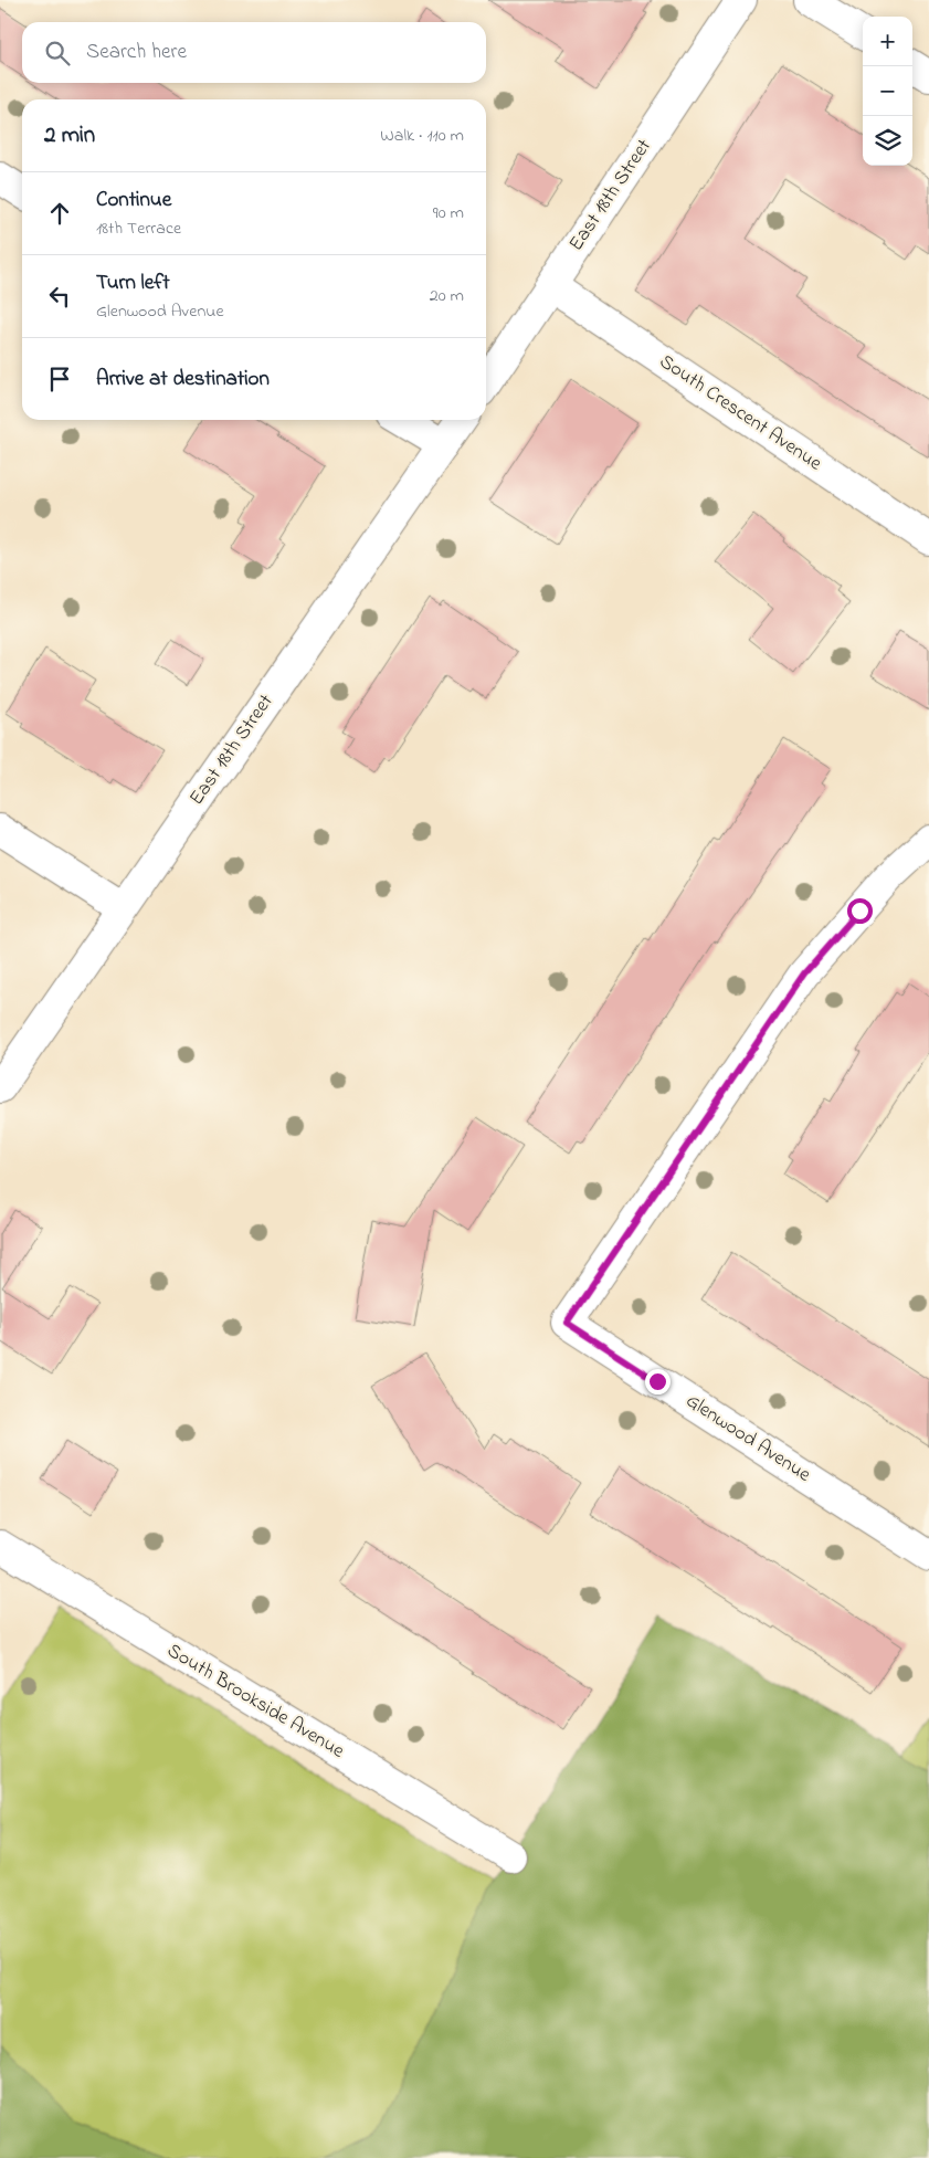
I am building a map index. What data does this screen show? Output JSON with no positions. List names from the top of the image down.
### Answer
{
  "streets": {
    "street": [
      "East 18th Street",
      "South Crescent Avenue",
      "Glenwood Avenue",
      "South Brookside Avenue"
    ]
  },
  "crossings": [
    ["East 18th Street", "South Crescent Avenue"]
  ],
  "page": {
    "map_buttons": ["+", "−"],
    "search": "Search here",
    "heading": ["2 min", "Walk · 110 m"],
    "list": [
      ["Continue", "18th Terrace", "90 m"],
      ["Turn left", "Glenwood Avenue", "20 m"],
      "Arrive at destination"
    ]
  }
}
